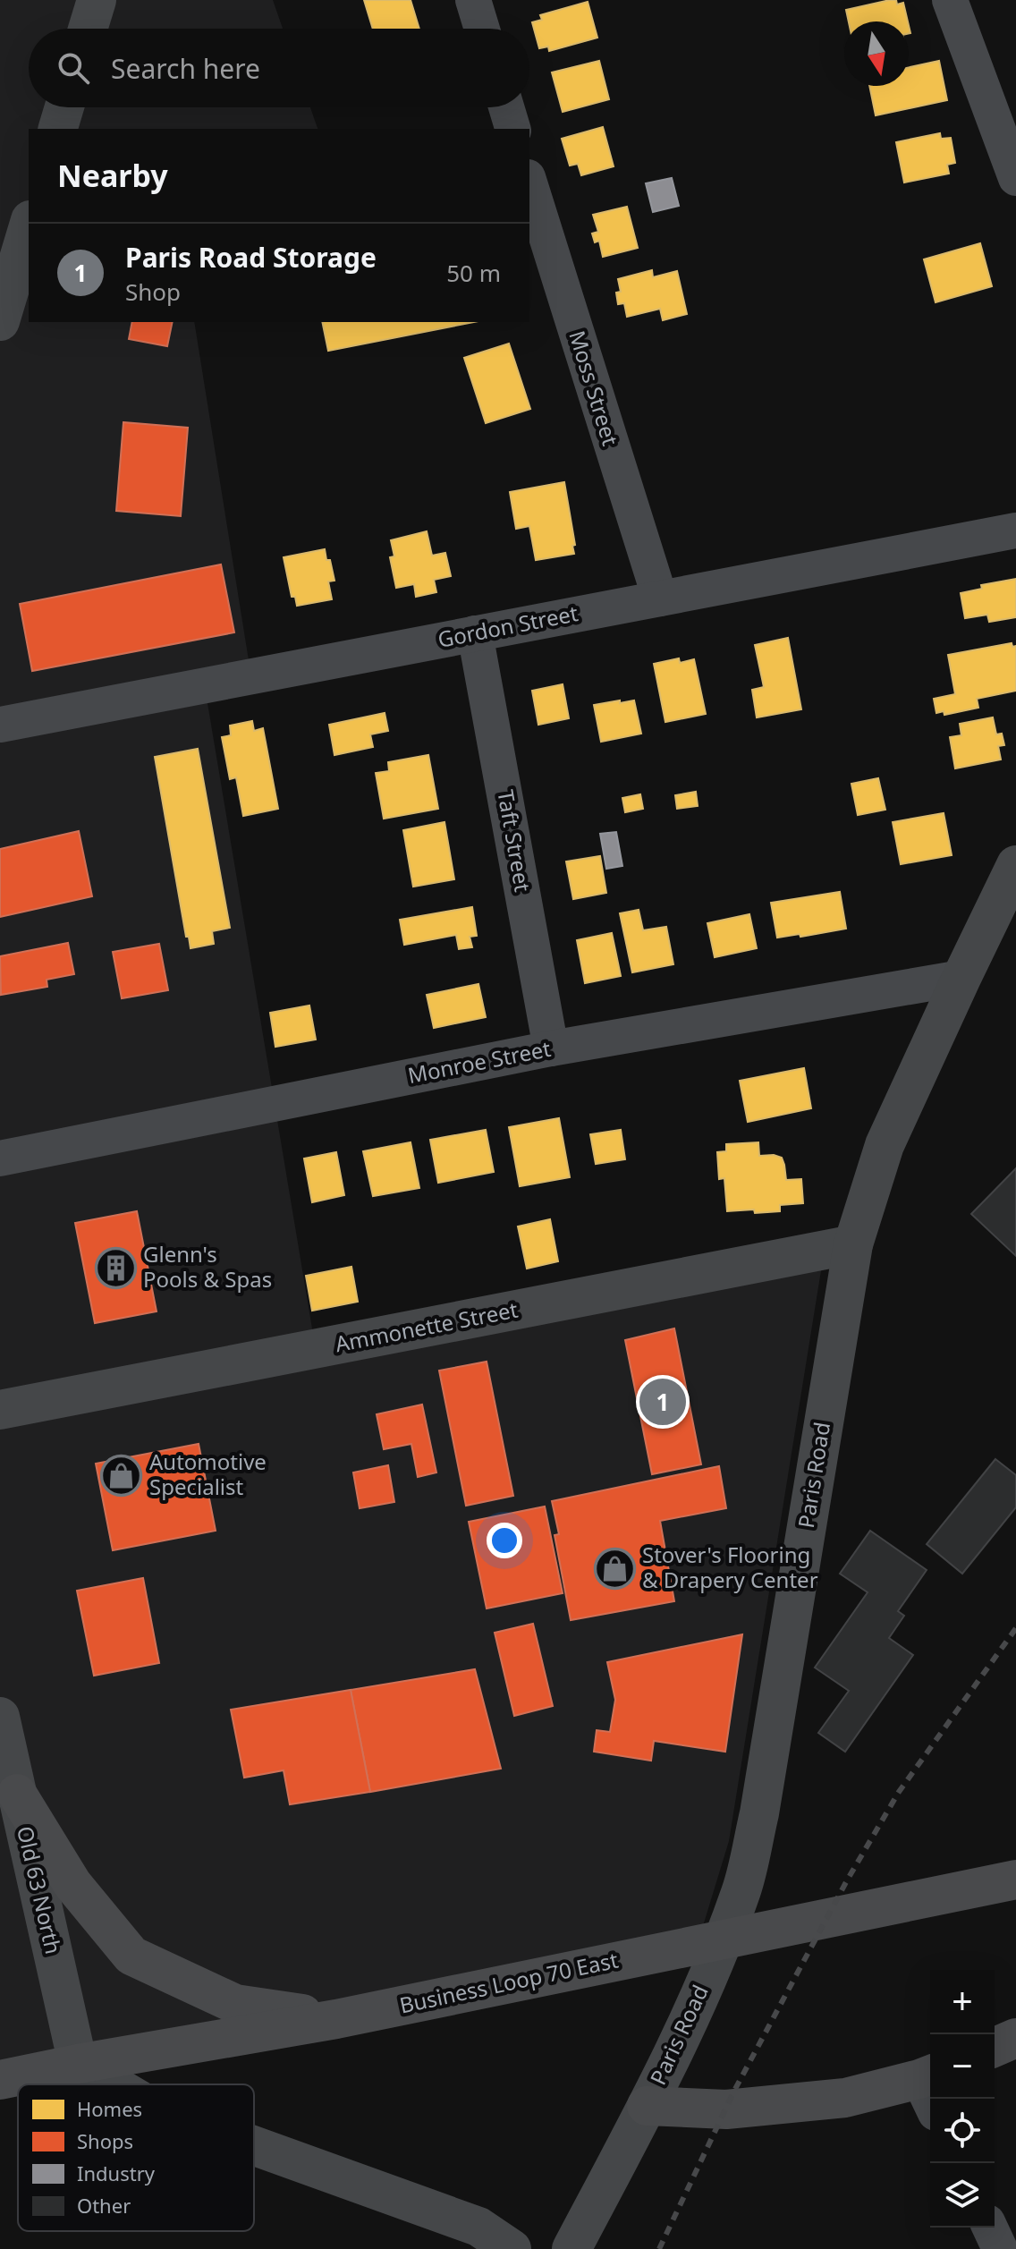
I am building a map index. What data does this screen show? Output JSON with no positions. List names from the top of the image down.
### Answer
{
  "streets": {
    "main road": [
      "Ammonette Street",
      "Paris Road",
      "Old 63 North",
      "Business Loop 70 East"
    ],
    "street": [
      "Moss Street",
      "Gordon Street",
      "Taft Street",
      "Monroe Street"
    ]
  },
  "crossings": [
    ["Moss Street", "Gordon Street"],
    ["Gordon Street", "Taft Street"],
    ["Taft Street", "Monroe Street"],
    ["Monroe Street", "Paris Road"],
    ["Ammonette Street", "Paris Road"],
    ["Old 63 North", "Business Loop 70 East"]
  ],
  "places": {
    "building": ["Glenn's Pools & Spas"],
    "shop": ["Automotive Specialist", "Stover's Flooring & Drapery Center"]
  },
  "legend": [
    "Homes",
    "Shops",
    "Industry",
    "Other"
  ],
  "north": "bottom",
  "page": {
    "search": "Search here",
    "heading": "Nearby",
    "list": [
      {
        "mark": "1",
        "name": "Paris Road Storage",
        "note": "Shop",
        "value": "50 m"
      }
    ],
    "pins": "1",
    "map_buttons": ["+", "−"]
  }
}
